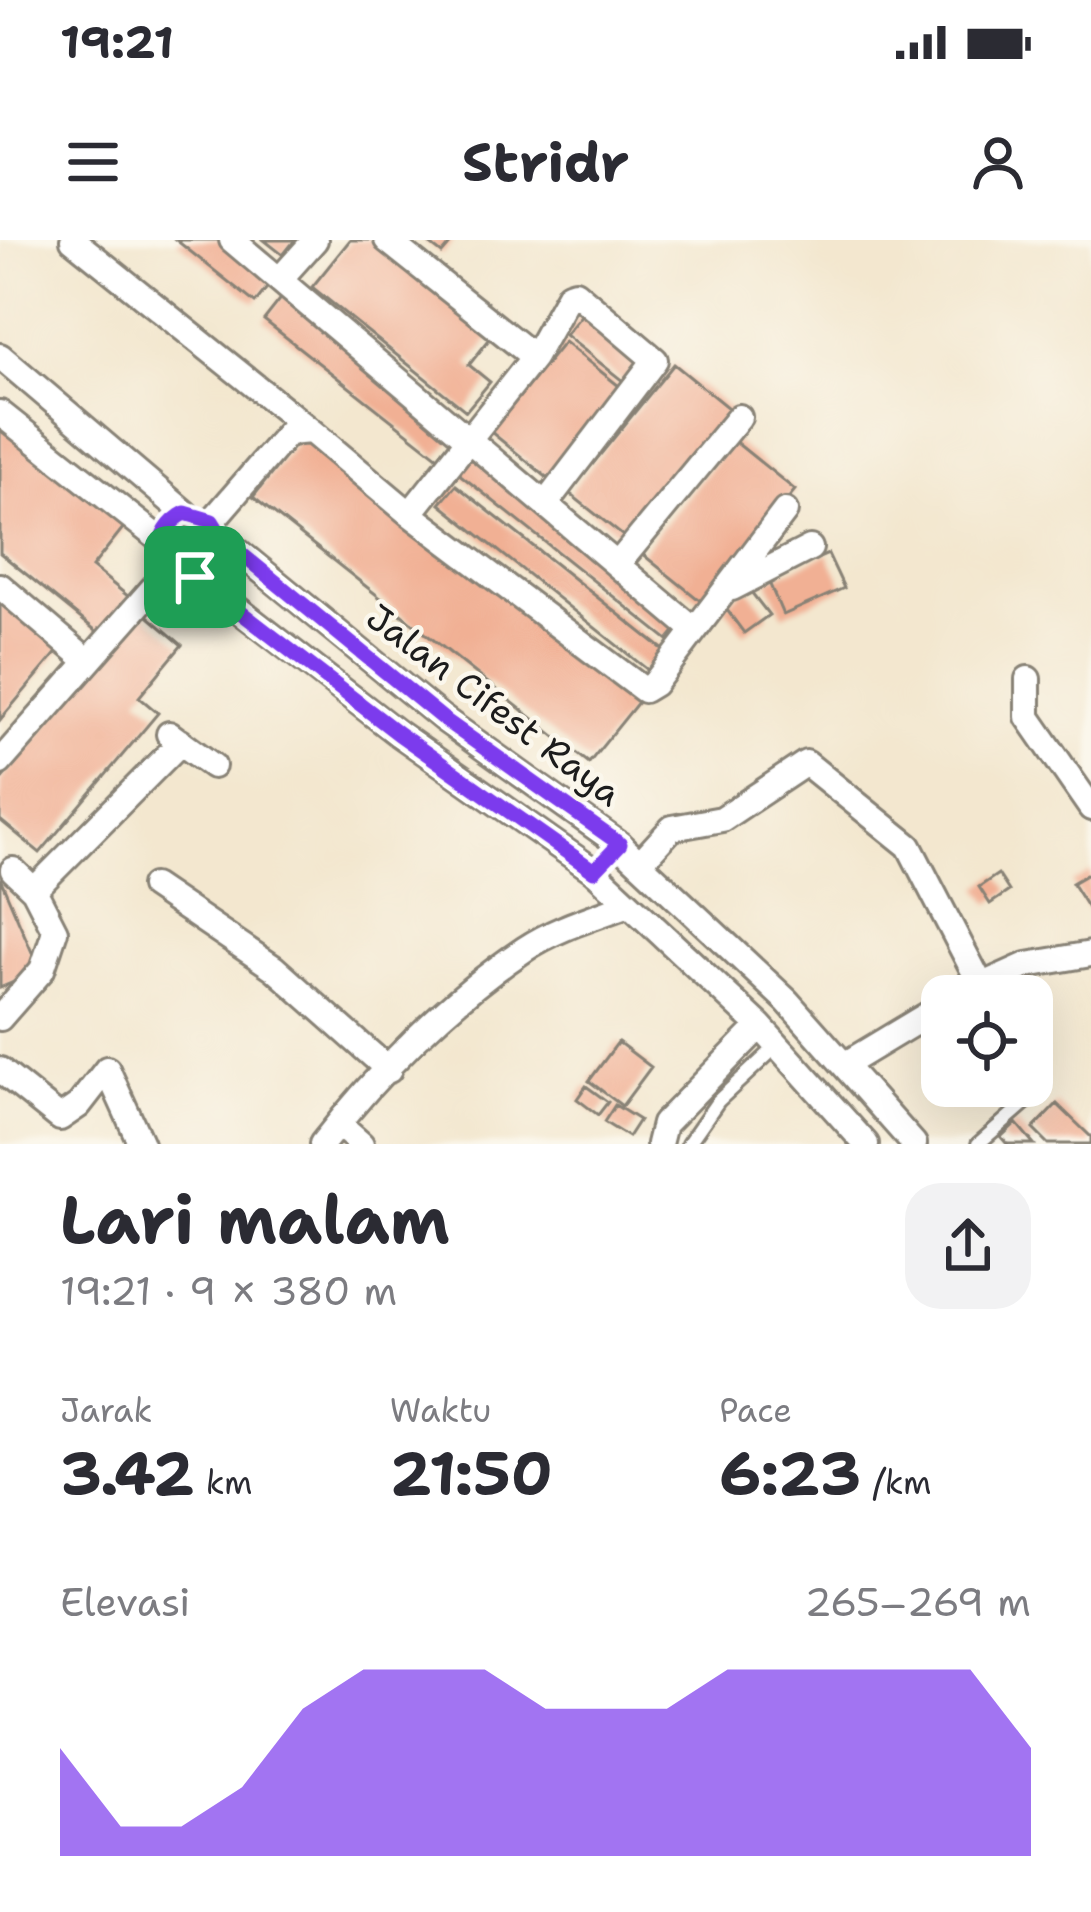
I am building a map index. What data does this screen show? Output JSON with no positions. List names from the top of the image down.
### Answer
{
  "streets": {
    "street": ["Jalan Cifest Raya"]
  },
  "page": {
    "status": "19:21",
    "header": "Stridr",
    "heading": ["Lari malam", "19:21 · 9 × 380 m"],
    "stats": [
      ["Jarak", "3.42 km"],
      ["Waktu", "21:50"],
      ["Pace", "6:23 /km"]
    ],
    "chart": ["Elevasi", "265–269 m"]
  }
}
